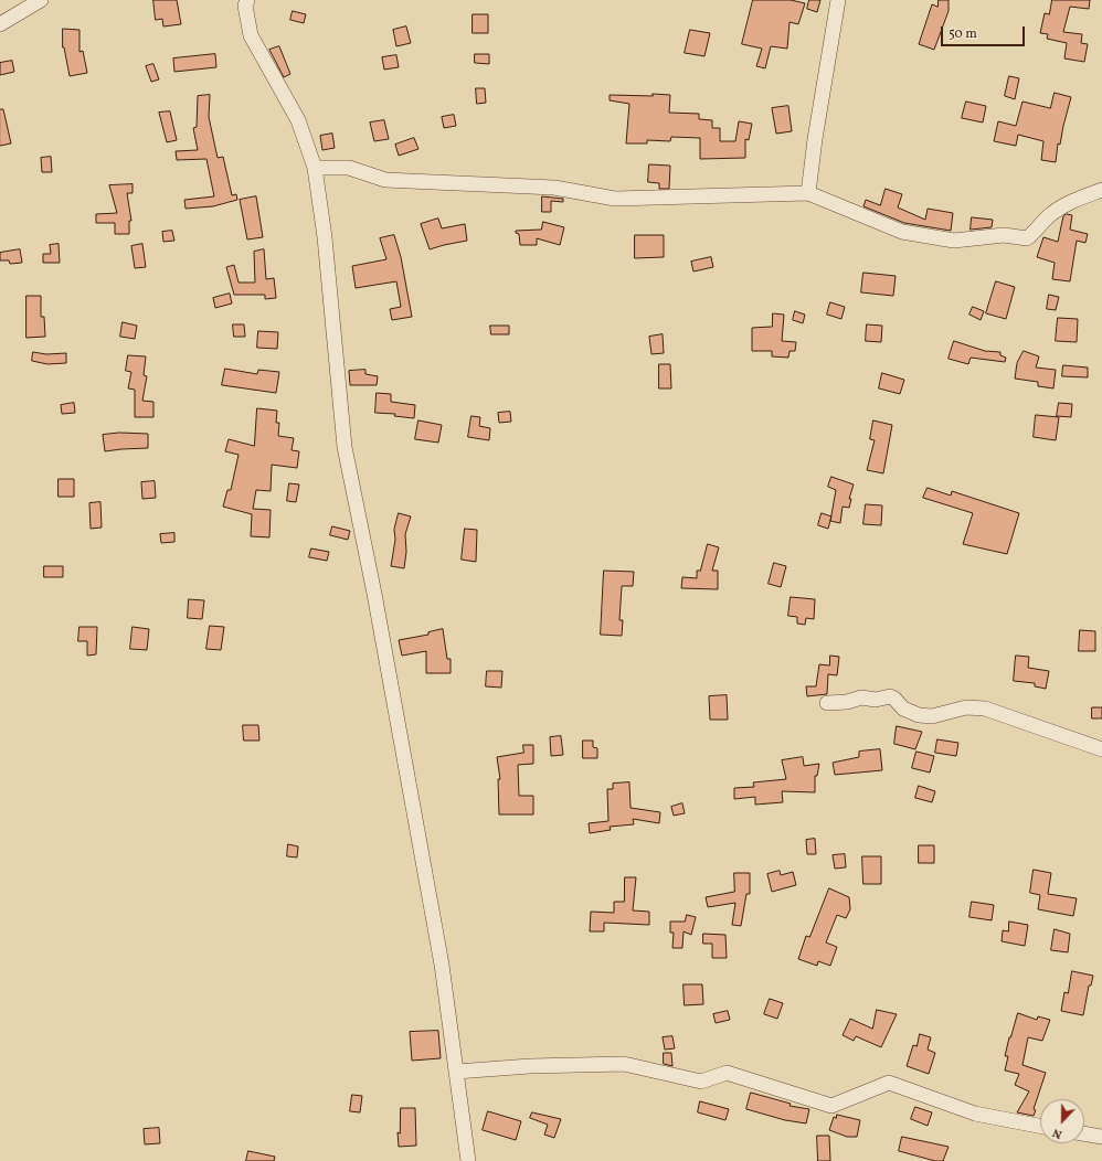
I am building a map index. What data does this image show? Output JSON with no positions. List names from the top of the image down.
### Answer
{
  "scale_bar": "50 m",
  "north": "bottom"
}
